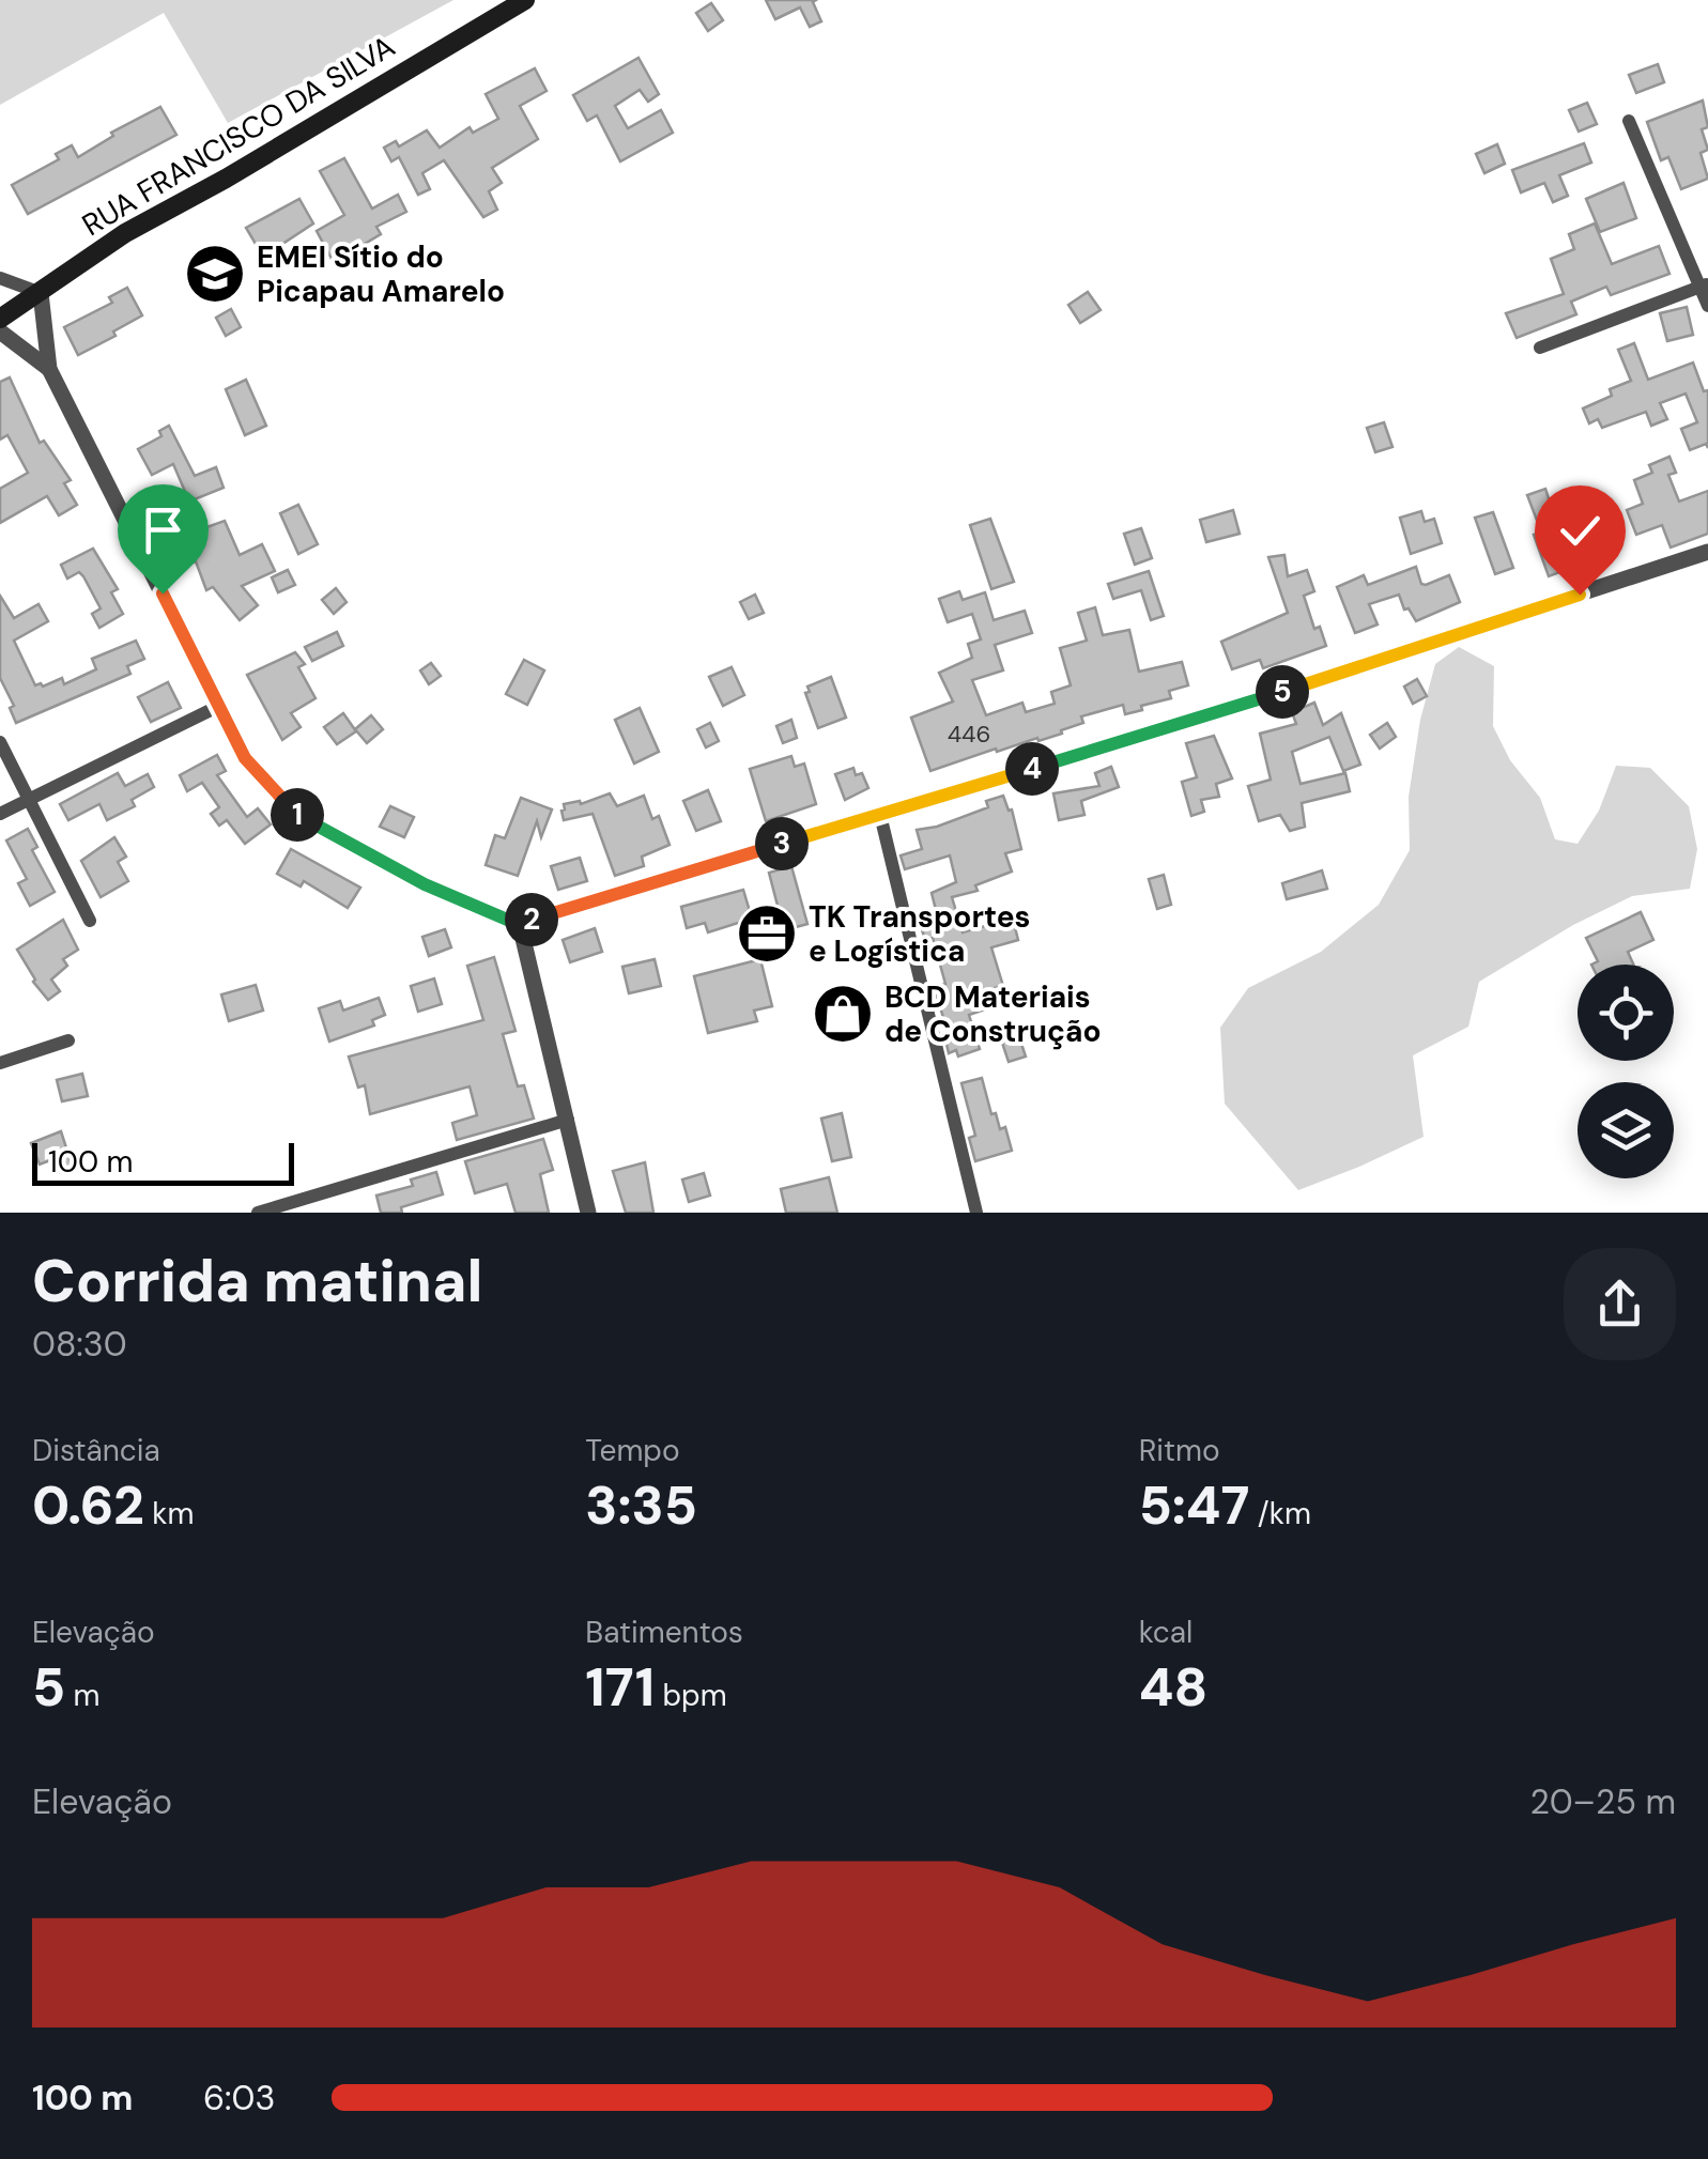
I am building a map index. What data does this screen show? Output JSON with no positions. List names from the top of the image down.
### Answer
{
  "streets": {
    "main road": ["RUA FRANCISCO DA SILVA"]
  },
  "places": {
    "school or university": ["EMEI Sítio do Picapau Amarelo"],
    "office": ["TK Transportes e Logística"],
    "shop": ["BCD Materiais de Construção"]
  },
  "house_numbers": ["446"],
  "scale_bar": "100 m",
  "page": {
    "pins": [
      "5",
      "4",
      "1",
      "3",
      "2"
    ],
    "scale": "100 m",
    "heading": ["Corrida matinal", "08:30"],
    "stats": [
      ["Distância", "0.62 km"],
      ["Tempo", "3:35"],
      ["Ritmo", "5:47 /km"],
      ["Elevação", "5 m"],
      ["Batimentos", "171 bpm"],
      ["kcal", "48"]
    ],
    "chart": ["Elevação", "20–25 m"],
    "list": [
      {
        "name": "100 m",
        "note": "6:03"
      }
    ]
  }
}
